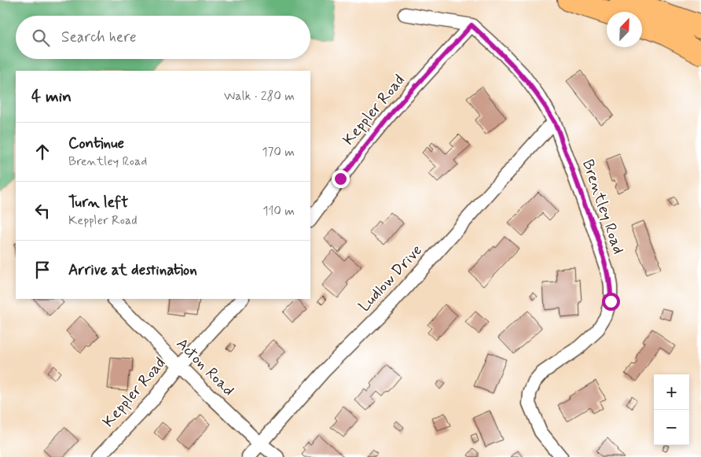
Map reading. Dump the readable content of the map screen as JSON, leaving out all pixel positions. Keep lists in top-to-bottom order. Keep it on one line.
{"streets":{"street":["Keppler Road","Brentley Road","Ludlow Drive","Acton Road"]},"crossings":[["Keppler Road","Brentley Road"],["Keppler Road","Acton Road"],["Brentley Road","Ludlow Drive"],["Ludlow Drive","Acton Road"]],"north":"top right","page":{"search":"Search here","heading":["4 min","Walk · 280 m"],"list":[["Continue","Brentley Road","170 m"],["Turn left","Keppler Road","110 m"],"Arrive at destination"],"map_buttons":["+","−"]}}
